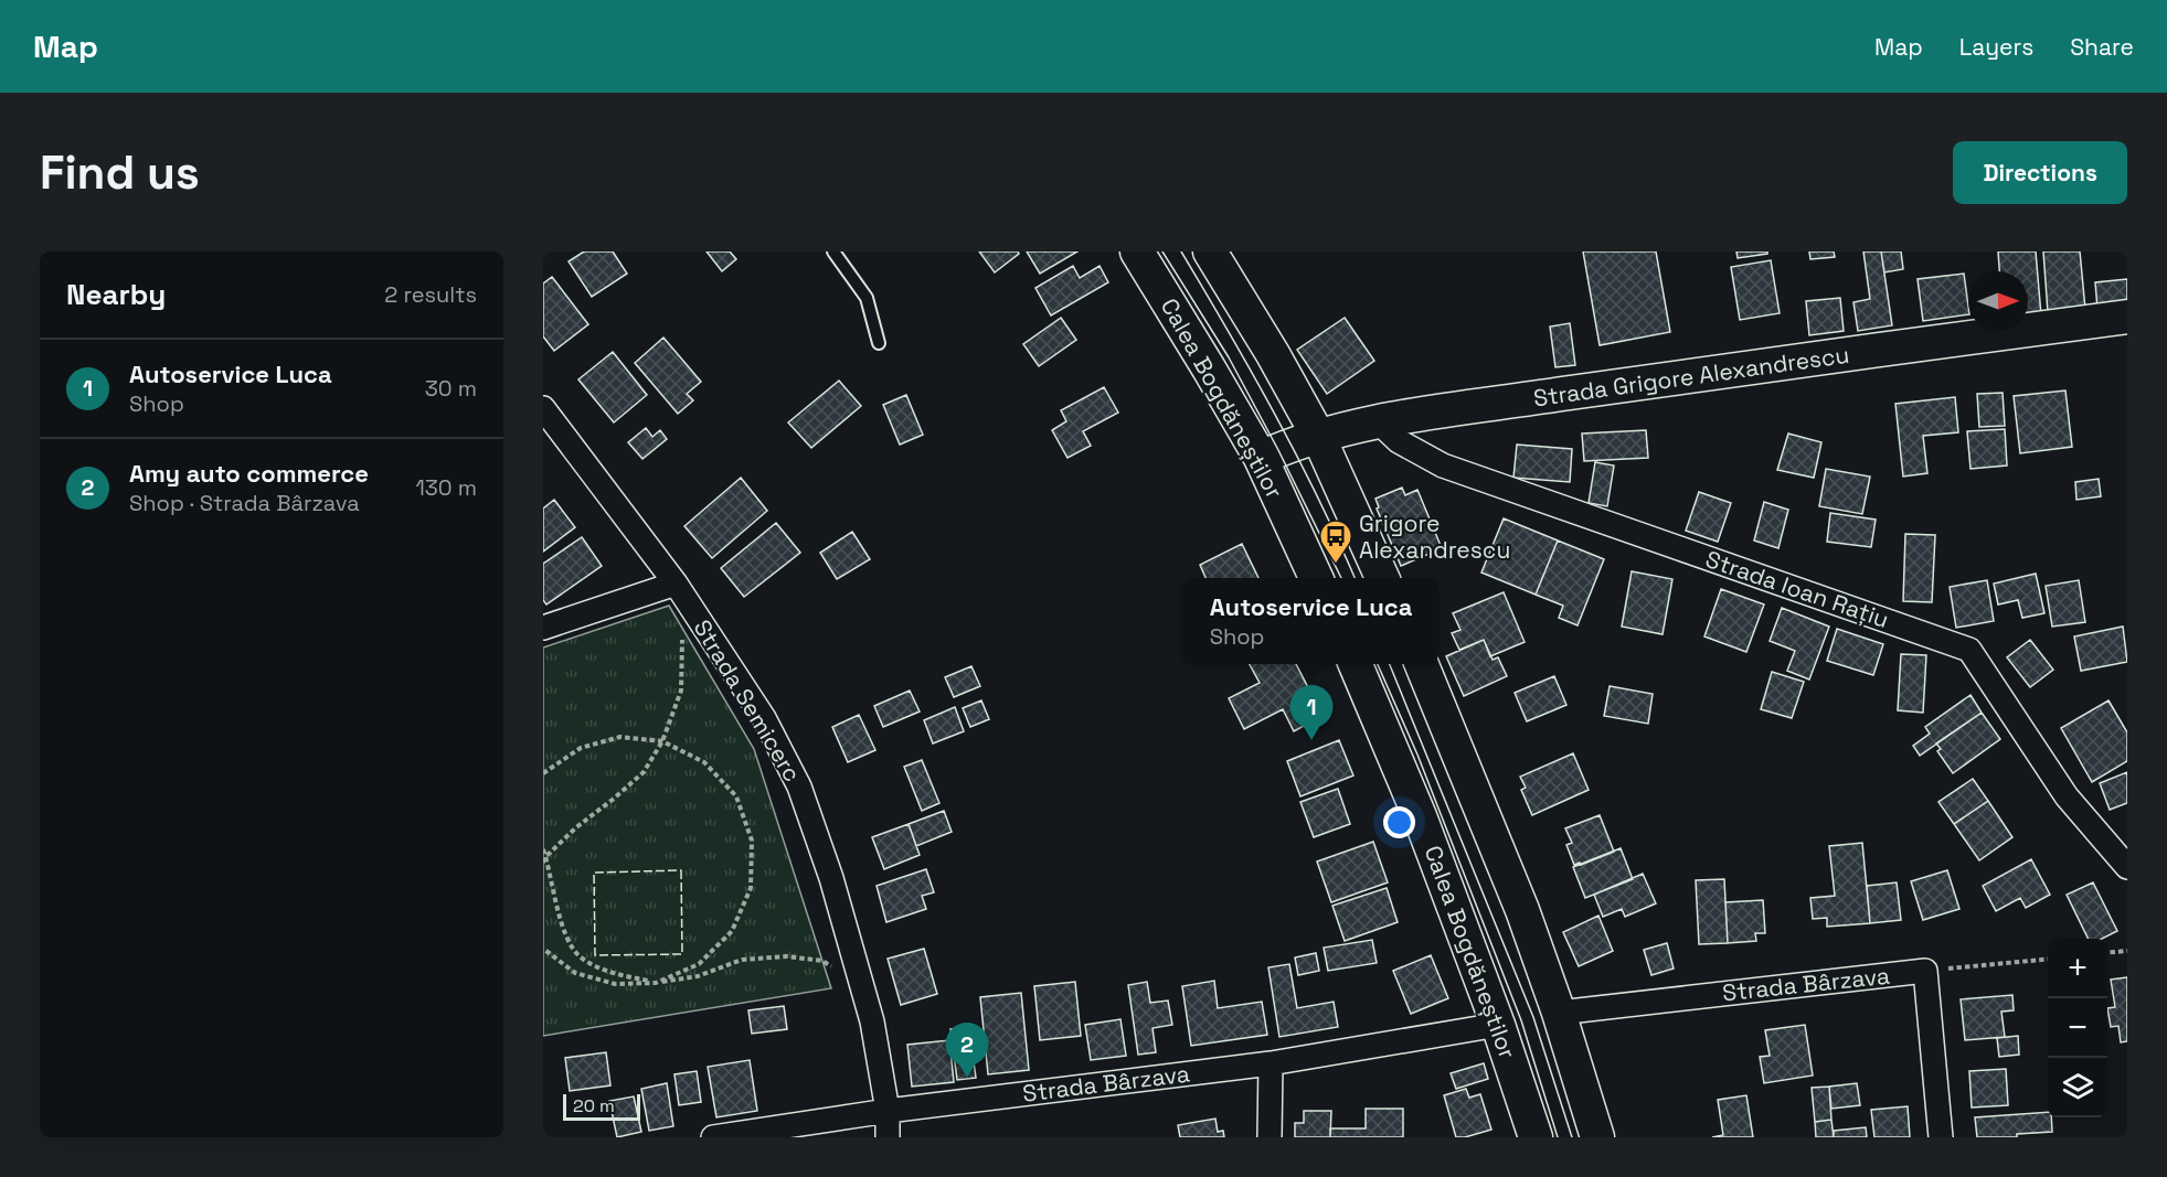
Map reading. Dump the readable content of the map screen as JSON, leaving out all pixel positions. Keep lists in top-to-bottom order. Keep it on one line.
{"streets":{"main road":["Strada Grigore Alexandrescu","Calea Bogdăneștilor"],"street":["Strada Ioan Rațiu","Strada Semicerc","Strada Bârzava"]},"crossings":[["Strada Grigore Alexandrescu","Calea Bogdăneștilor"],["Strada Grigore Alexandrescu","Strada Ioan Rațiu"],["Calea Bogdăneștilor","Strada Bârzava"],["Strada Semicerc","Strada Bârzava"]],"places":{"bus stop":["Grigore Alexandrescu"]},"scale_bar":"20 m","north":"right","page":{"header":"Map","nav":["Map","Layers","Share"],"buttons":"Directions","title":"Find us","heading":["Nearby","2 results"],"list":[{"mark":"1","name":"Autoservice Luca","note":"Shop","value":"30 m"},{"mark":"2","name":"Amy auto commerce","note":"Shop · Strada Bârzava","value":"130 m"}],"popup":["Autoservice Luca","Shop"],"pins":["1","2"],"map_buttons":["+","−"],"scale":"20 m"}}
